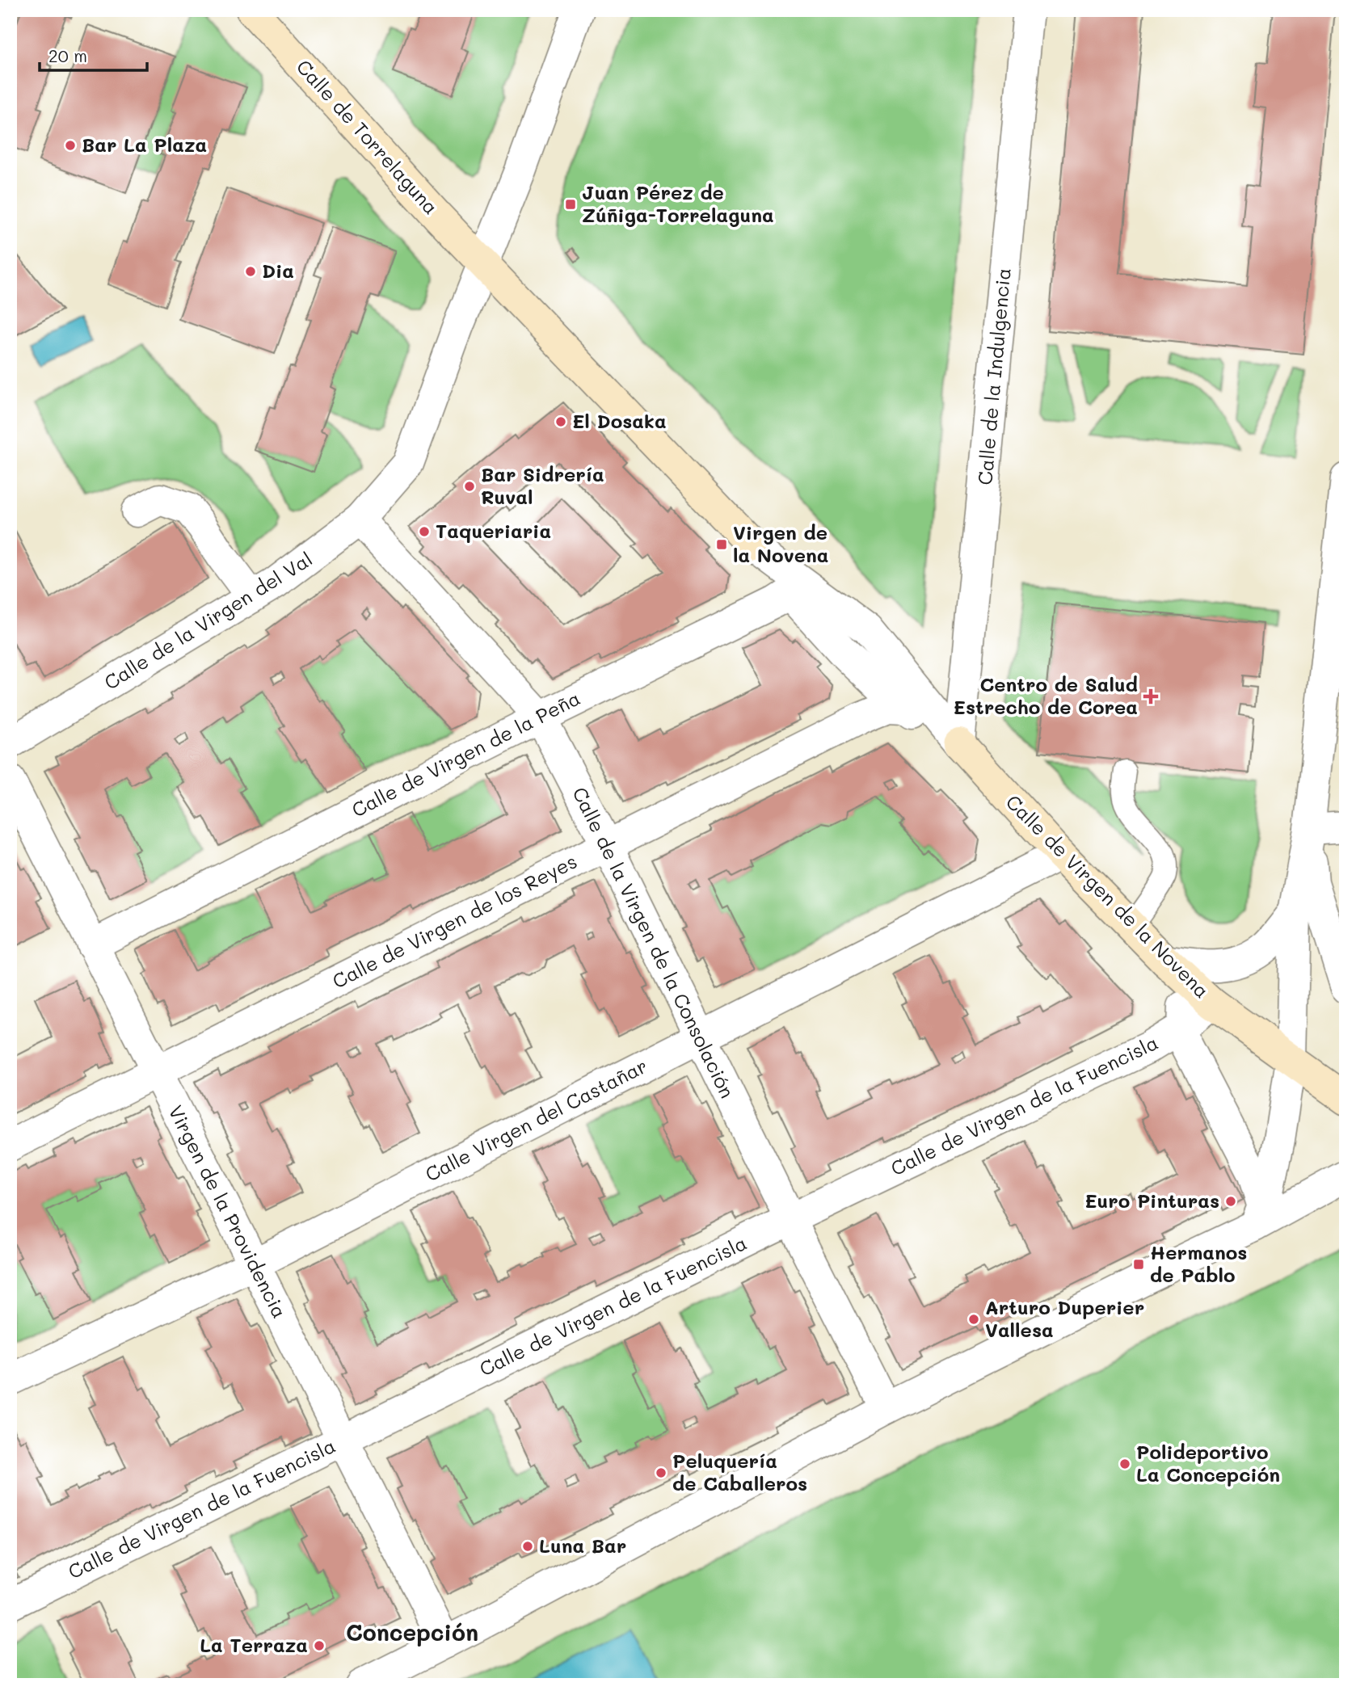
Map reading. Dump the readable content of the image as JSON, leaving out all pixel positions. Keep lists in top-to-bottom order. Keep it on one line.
{"streets":{"street":["Calle de Torrelaguna","Calle de la Indulgencia","Calle de la Virgen del Val","Calle de Virgen de la Peña","Calle de Virgen de la Novena","Calle de Virgen de los Reyes","Calle de la Virgen de la Consolación","Calle de Virgen de la Fuencisla","Calle Virgen del Castañar","Virgen de la Providencia"]},"crossings":[["Calle de Torrelaguna","Calle de la Virgen del Val"],["Calle de Torrelaguna","Calle de Virgen de la Novena"],["Calle de la Indulgencia","Calle de Virgen de la Novena"],["Calle de la Virgen del Val","Calle de Virgen de la Novena"],["Calle de la Virgen del Val","Calle de la Virgen de la Consolación"],["Calle de Virgen de la Peña","Calle de Virgen de la Novena"],["Calle de Virgen de la Peña","Calle de la Virgen de la Consolación"],["Calle de Virgen de la Peña","Virgen de la Providencia"],["Calle de Virgen de la Novena","Calle de Virgen de los Reyes"],["Calle de Virgen de la Novena","Calle de Virgen de la Fuencisla"],["Calle de Virgen de la Novena","Calle Virgen del Castañar"],["Calle de Virgen de los Reyes","Calle de la Virgen de la Consolación"],["Calle de Virgen de los Reyes","Virgen de la Providencia"],["Calle de la Virgen de la Consolación","Calle de Virgen de la Fuencisla"],["Calle de la Virgen de la Consolación","Calle Virgen del Castañar"],["Calle de Virgen de la Fuencisla","Virgen de la Providencia"],["Calle Virgen del Castañar","Virgen de la Providencia"]],"districts":["Concepción"],"places":{"other":["Bar La Plaza","Dia","El Dosaka","Bar Sidrería Ruval","Taqueriaria","Euro Pinturas","Arturo Duperier Vallesa","Polideportivo La Concepción","Peluquería de Caballeros","Luna Bar","La Terraza"],"transit":["Juan Pérez de Zúñiga-Torrelaguna","Virgen de la Novena","Hermanos de Pablo"],"health":["Centro de Salud Estrecho de Corea"]},"scale_bar":"20 m"}
